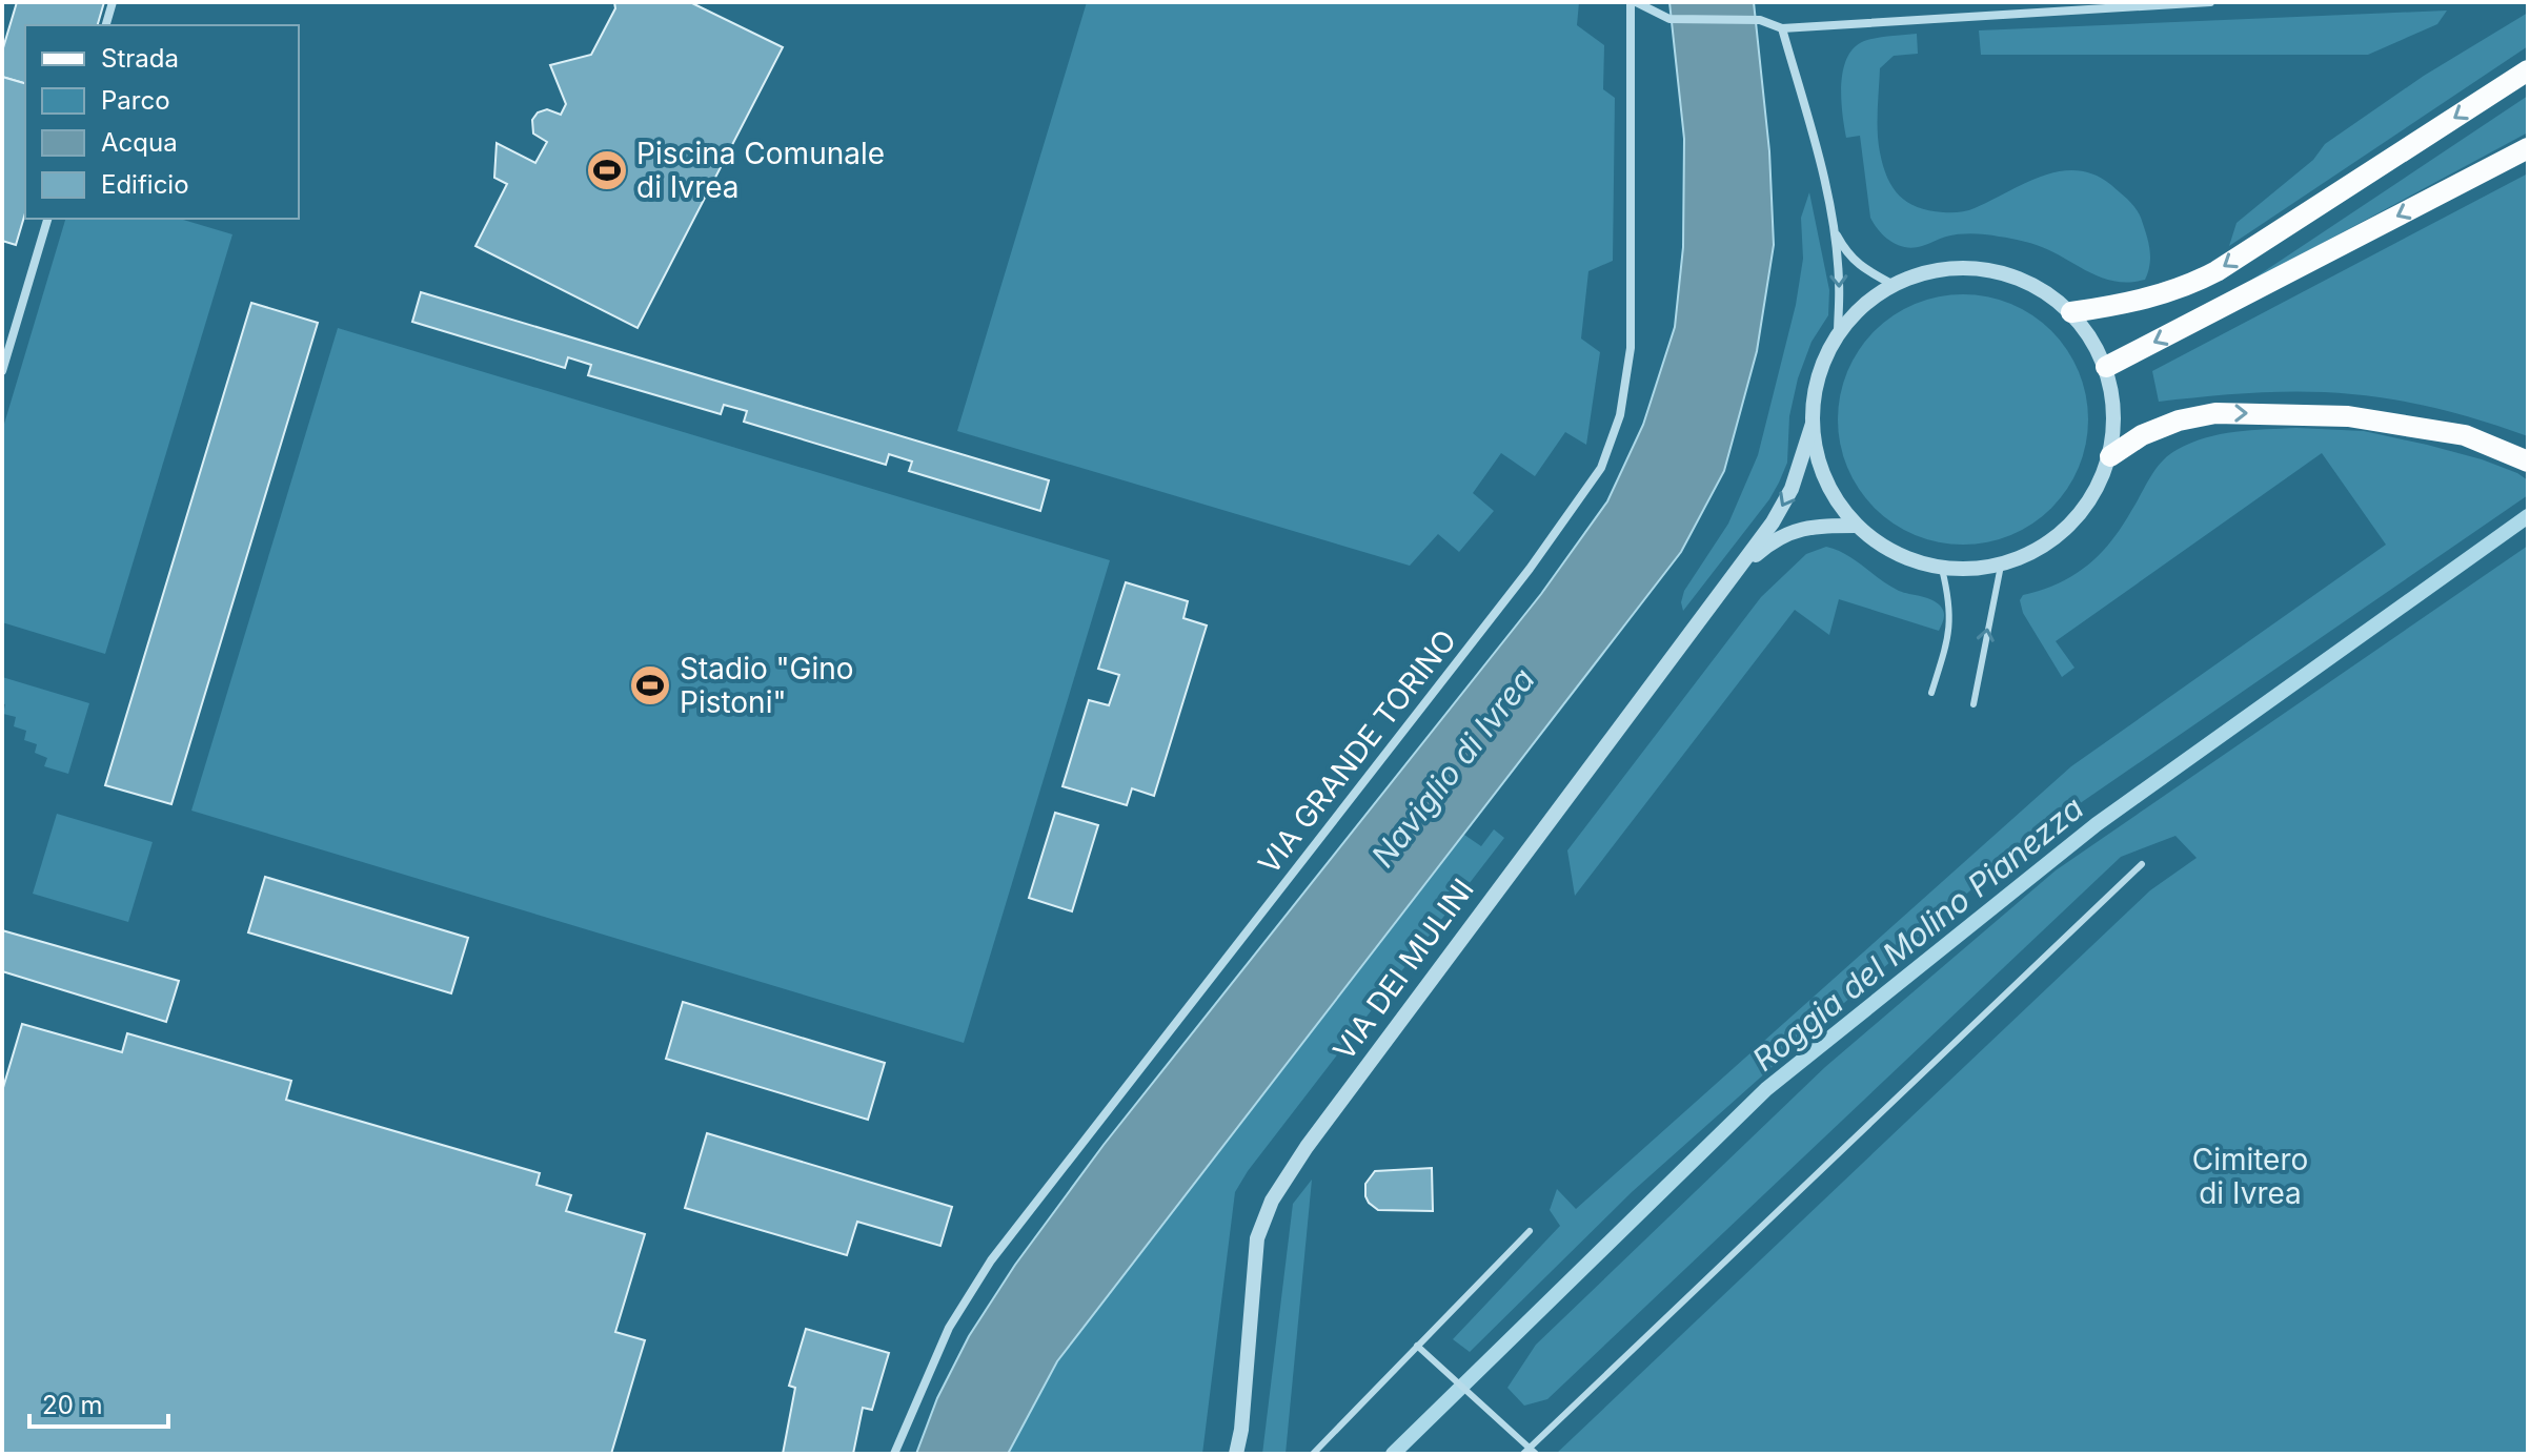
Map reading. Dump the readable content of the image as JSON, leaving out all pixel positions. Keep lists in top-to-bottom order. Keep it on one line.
{"streets":{"street":["VIA GRANDE TORINO","VIA DEI MULINI"]},"water":["Naviglio di Ivrea","Roggia del Molino Pianezza"],"parks":["Cimitero di Ivrea"],"places":{"sports":["Piscina Comunale di Ivrea","Stadio \"Gino Pistoni\""]},"legend":["Strada","Parco","Acqua","Edificio"],"scale_bar":"20 m"}
